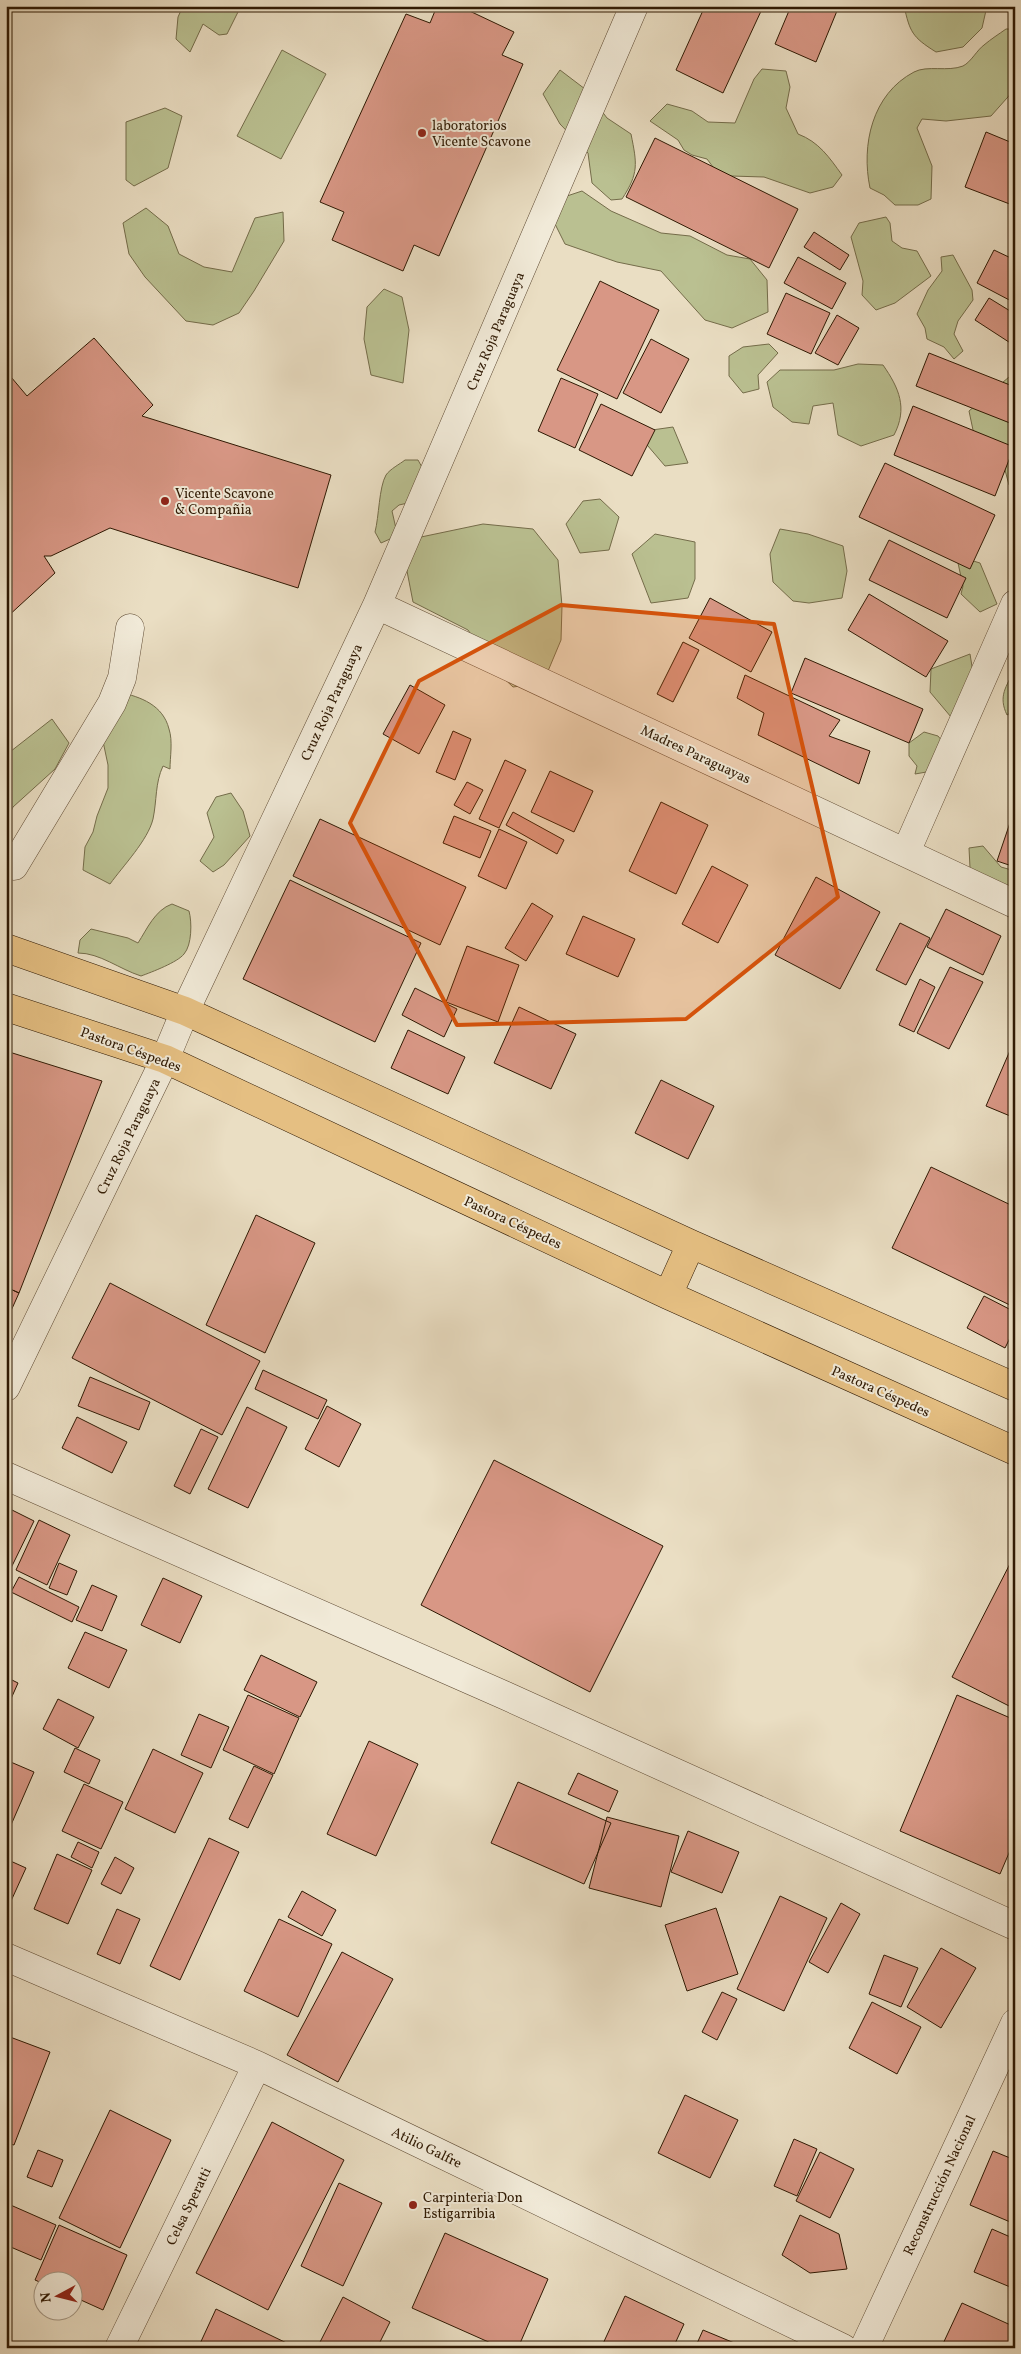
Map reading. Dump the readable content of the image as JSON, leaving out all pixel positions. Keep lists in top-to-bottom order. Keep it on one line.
{"streets":{"main road":["Pastora Céspedes"],"street":["Cruz Roja Paraguaya","Madres Paraguayas","Atilio Galfre","Reconstrucción Nacional","Celsa Speratti"]},"crossings":[["Cruz Roja Paraguaya","Madres Paraguayas"],["Cruz Roja Paraguaya","Pastora Céspedes"],["Atilio Galfre","Celsa Speratti"]],"places":["laboratorios Vicente Scavone","Vicente Scavone & Compañia","Carpinteria Don Estigarribia"],"north":"left"}
